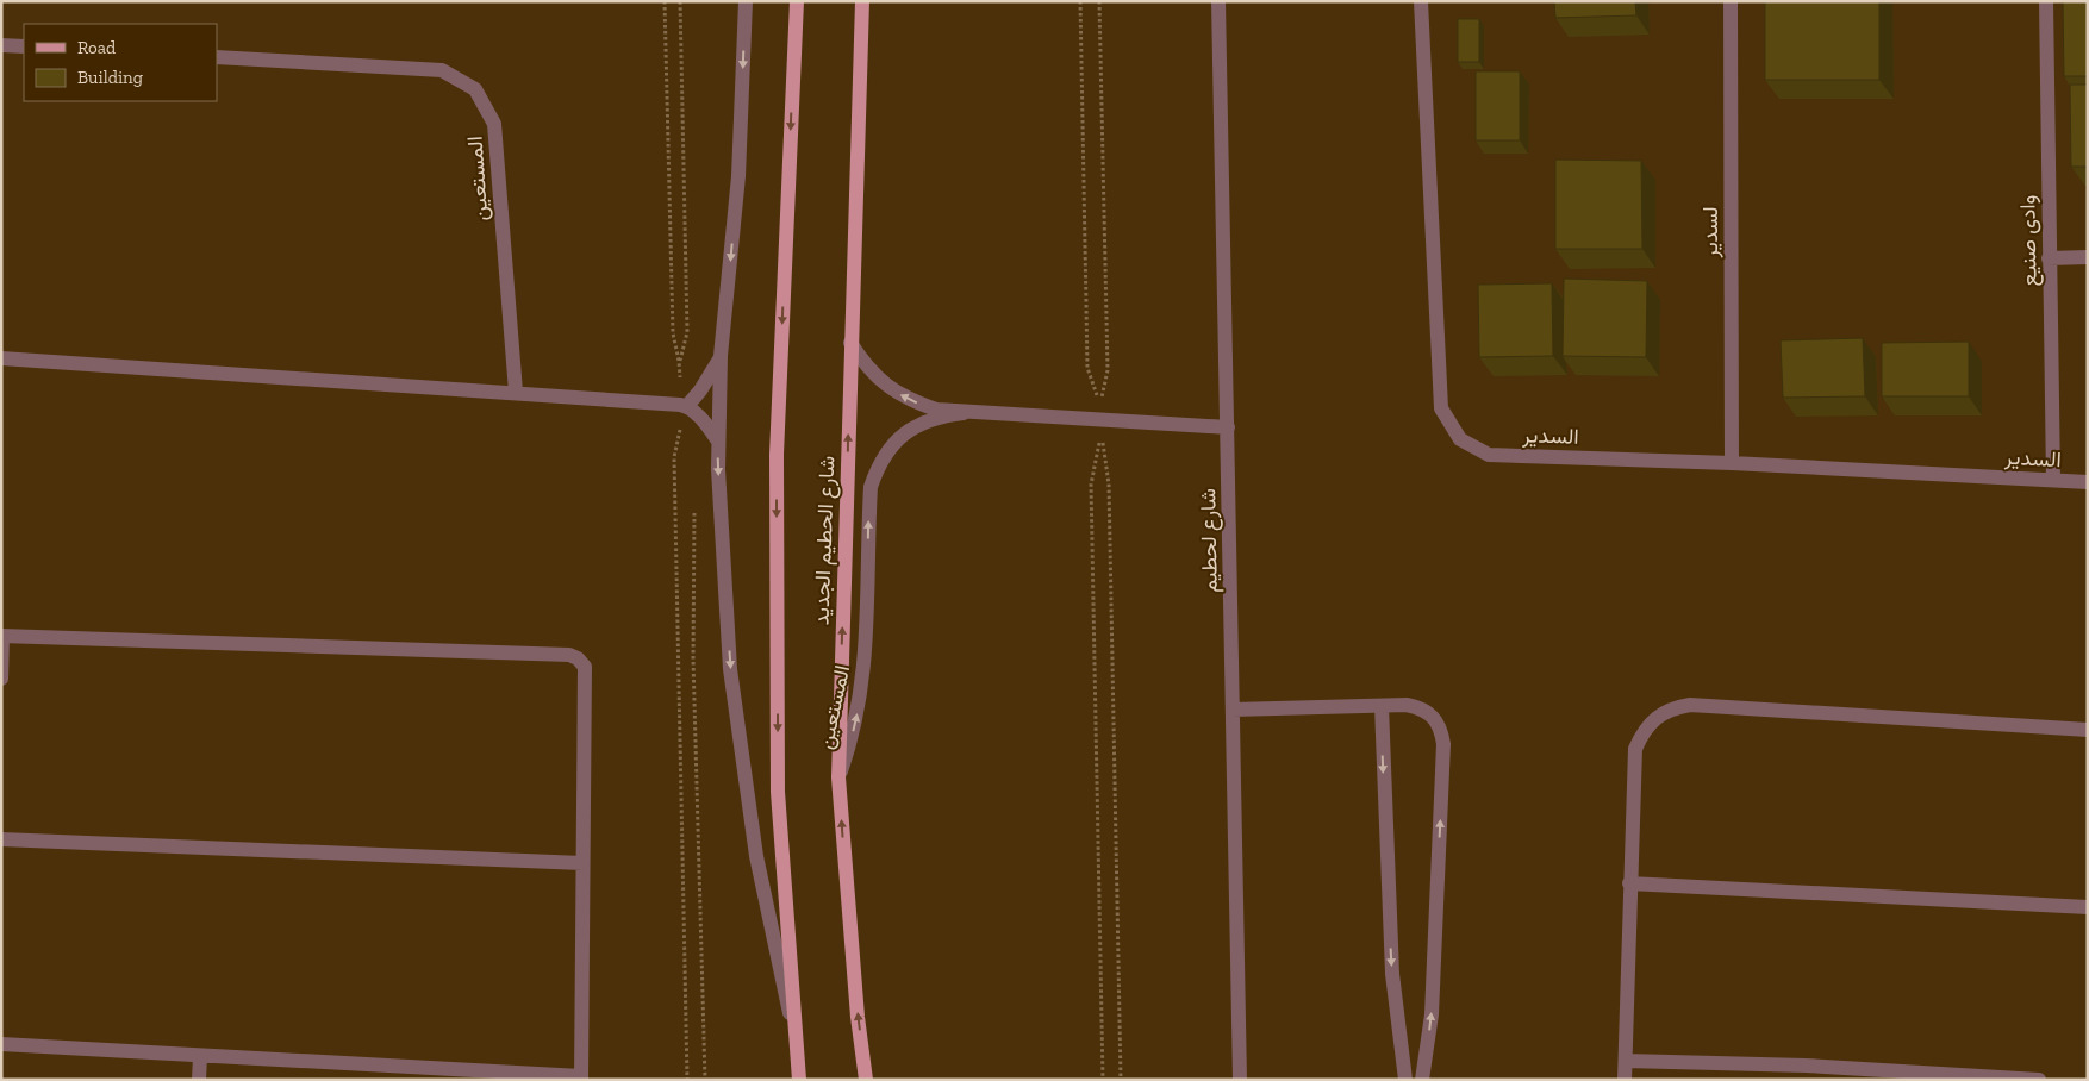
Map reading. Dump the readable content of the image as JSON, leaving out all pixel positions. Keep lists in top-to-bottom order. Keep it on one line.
{"streets":{"main road":["شارع الحطيم الجديد"],"street":["المستعين","لسدير","وادى صنيع","السدير","شارع لحطيم"]},"crossings":[["المستعين","شارع الحطيم الجديد"],["المستعين","شارع لحطيم"],["لسدير","السدير"],["وادى صنيع","السدير"]],"legend":["Road","Building"]}
